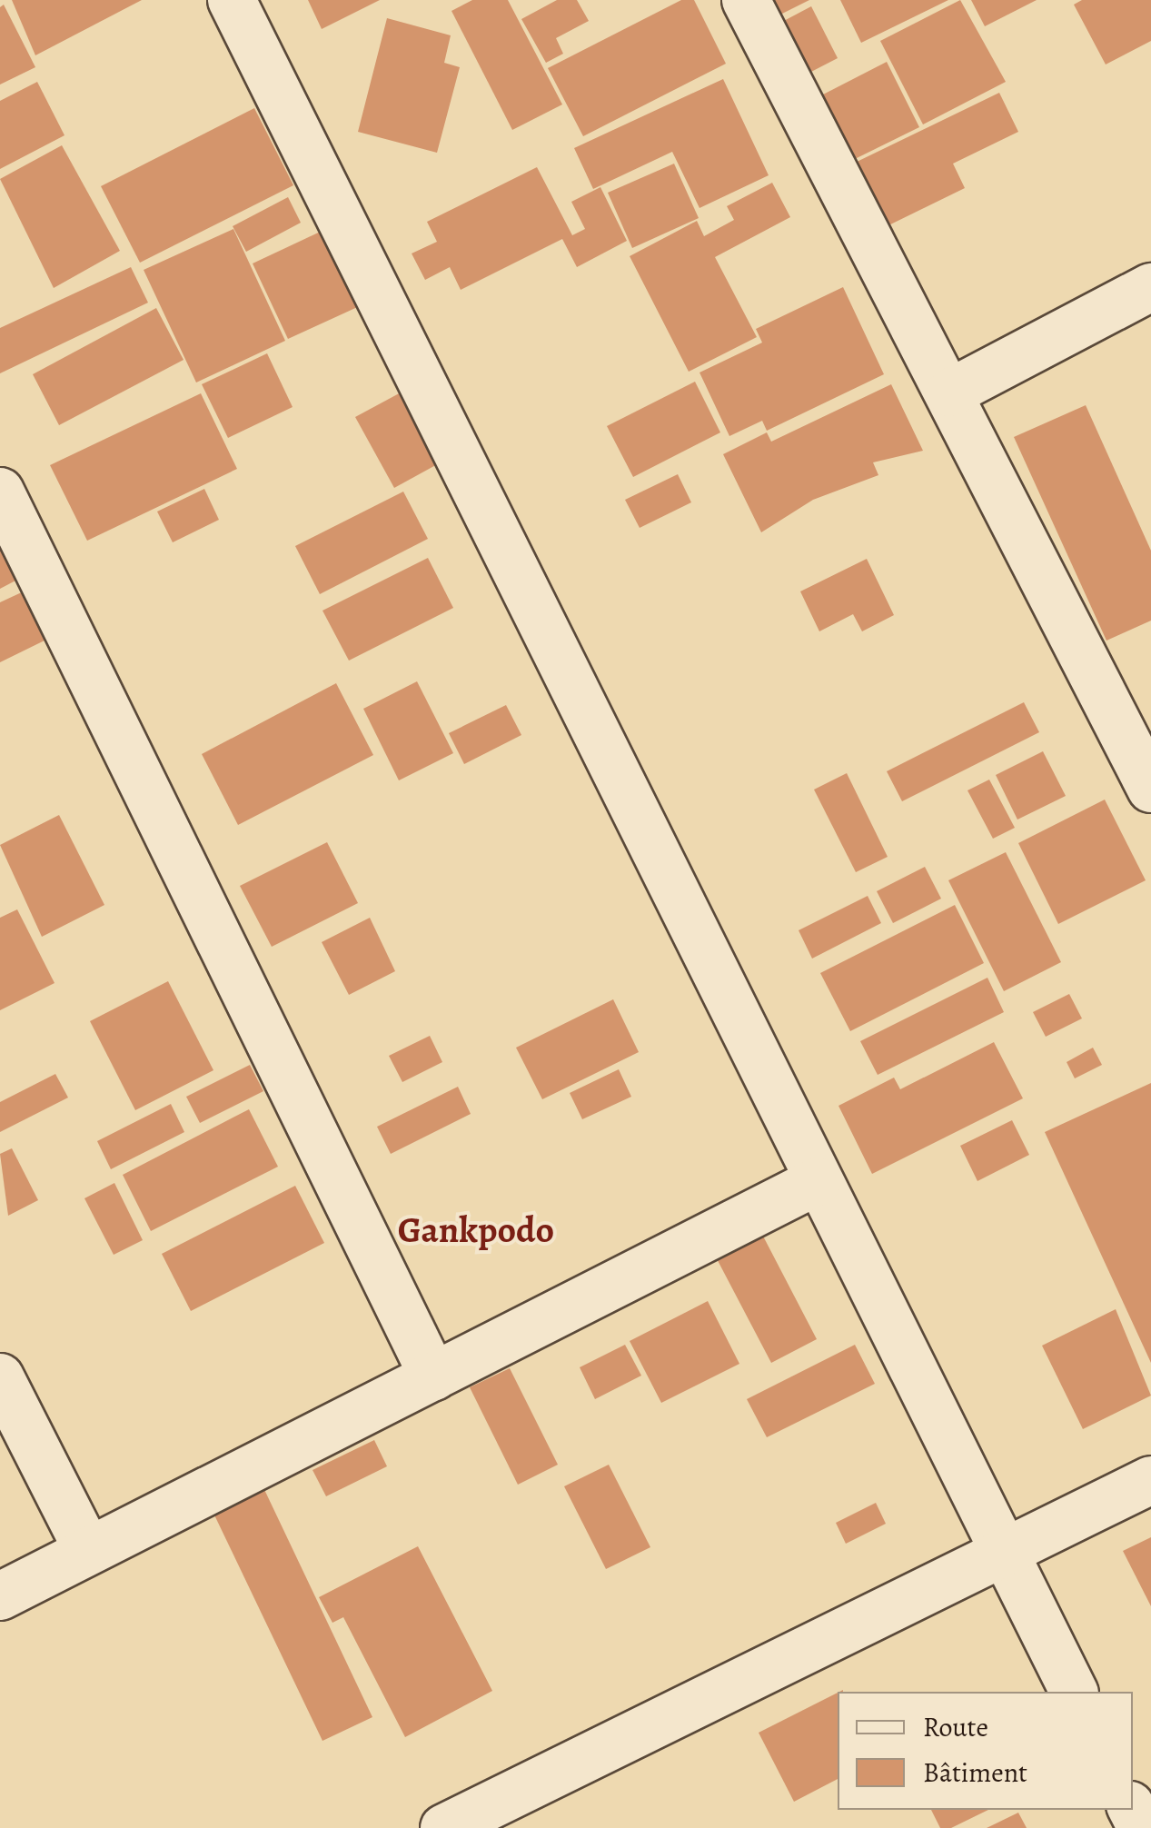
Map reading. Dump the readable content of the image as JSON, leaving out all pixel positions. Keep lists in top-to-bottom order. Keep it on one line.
{"districts":["Gankpodo"],"legend":["Route","Bâtiment"]}
